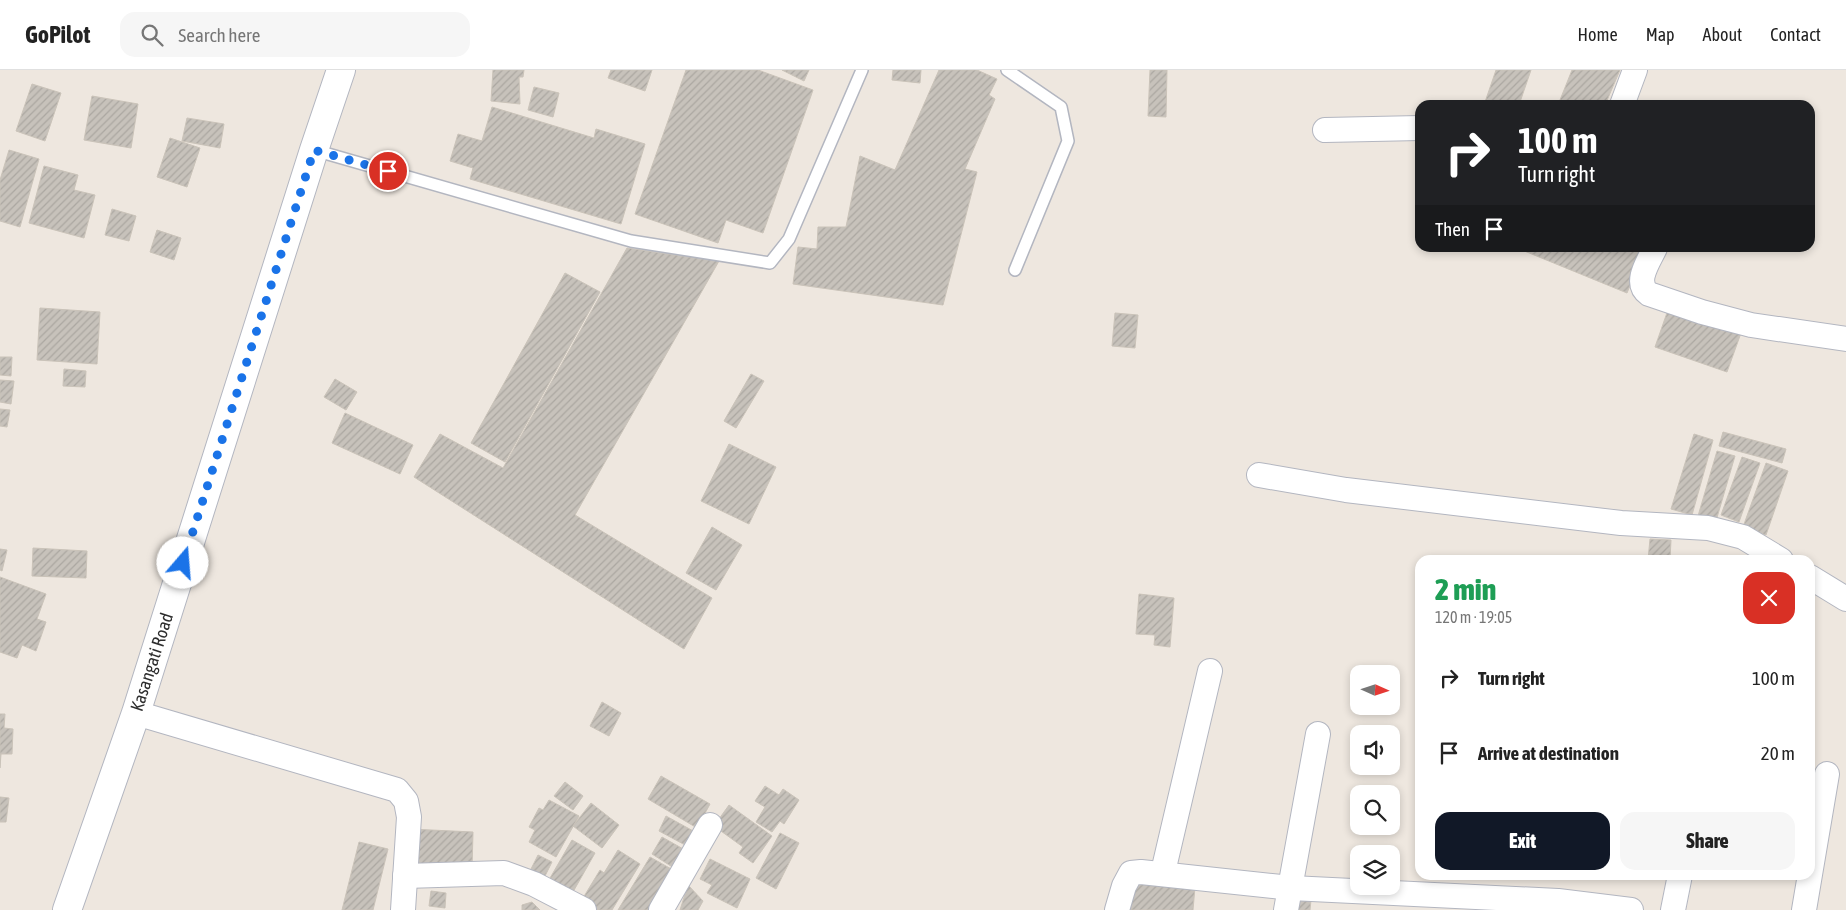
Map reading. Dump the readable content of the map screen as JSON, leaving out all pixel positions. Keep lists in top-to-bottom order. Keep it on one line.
{"streets":{"street":["Kasangati Road"]},"north":"right","page":{"header":"GoPilot","search":"Search here","nav":["Home","Map","About","Contact"],"turn":["100 m","Turn right"],"then":"Then","heading":["2 min","120 m · 19:05"],"list":[{"name":"Turn right","value":"100 m"},{"name":"Arrive at destination","value":"20 m"}],"buttons":["Exit","Share"]}}
